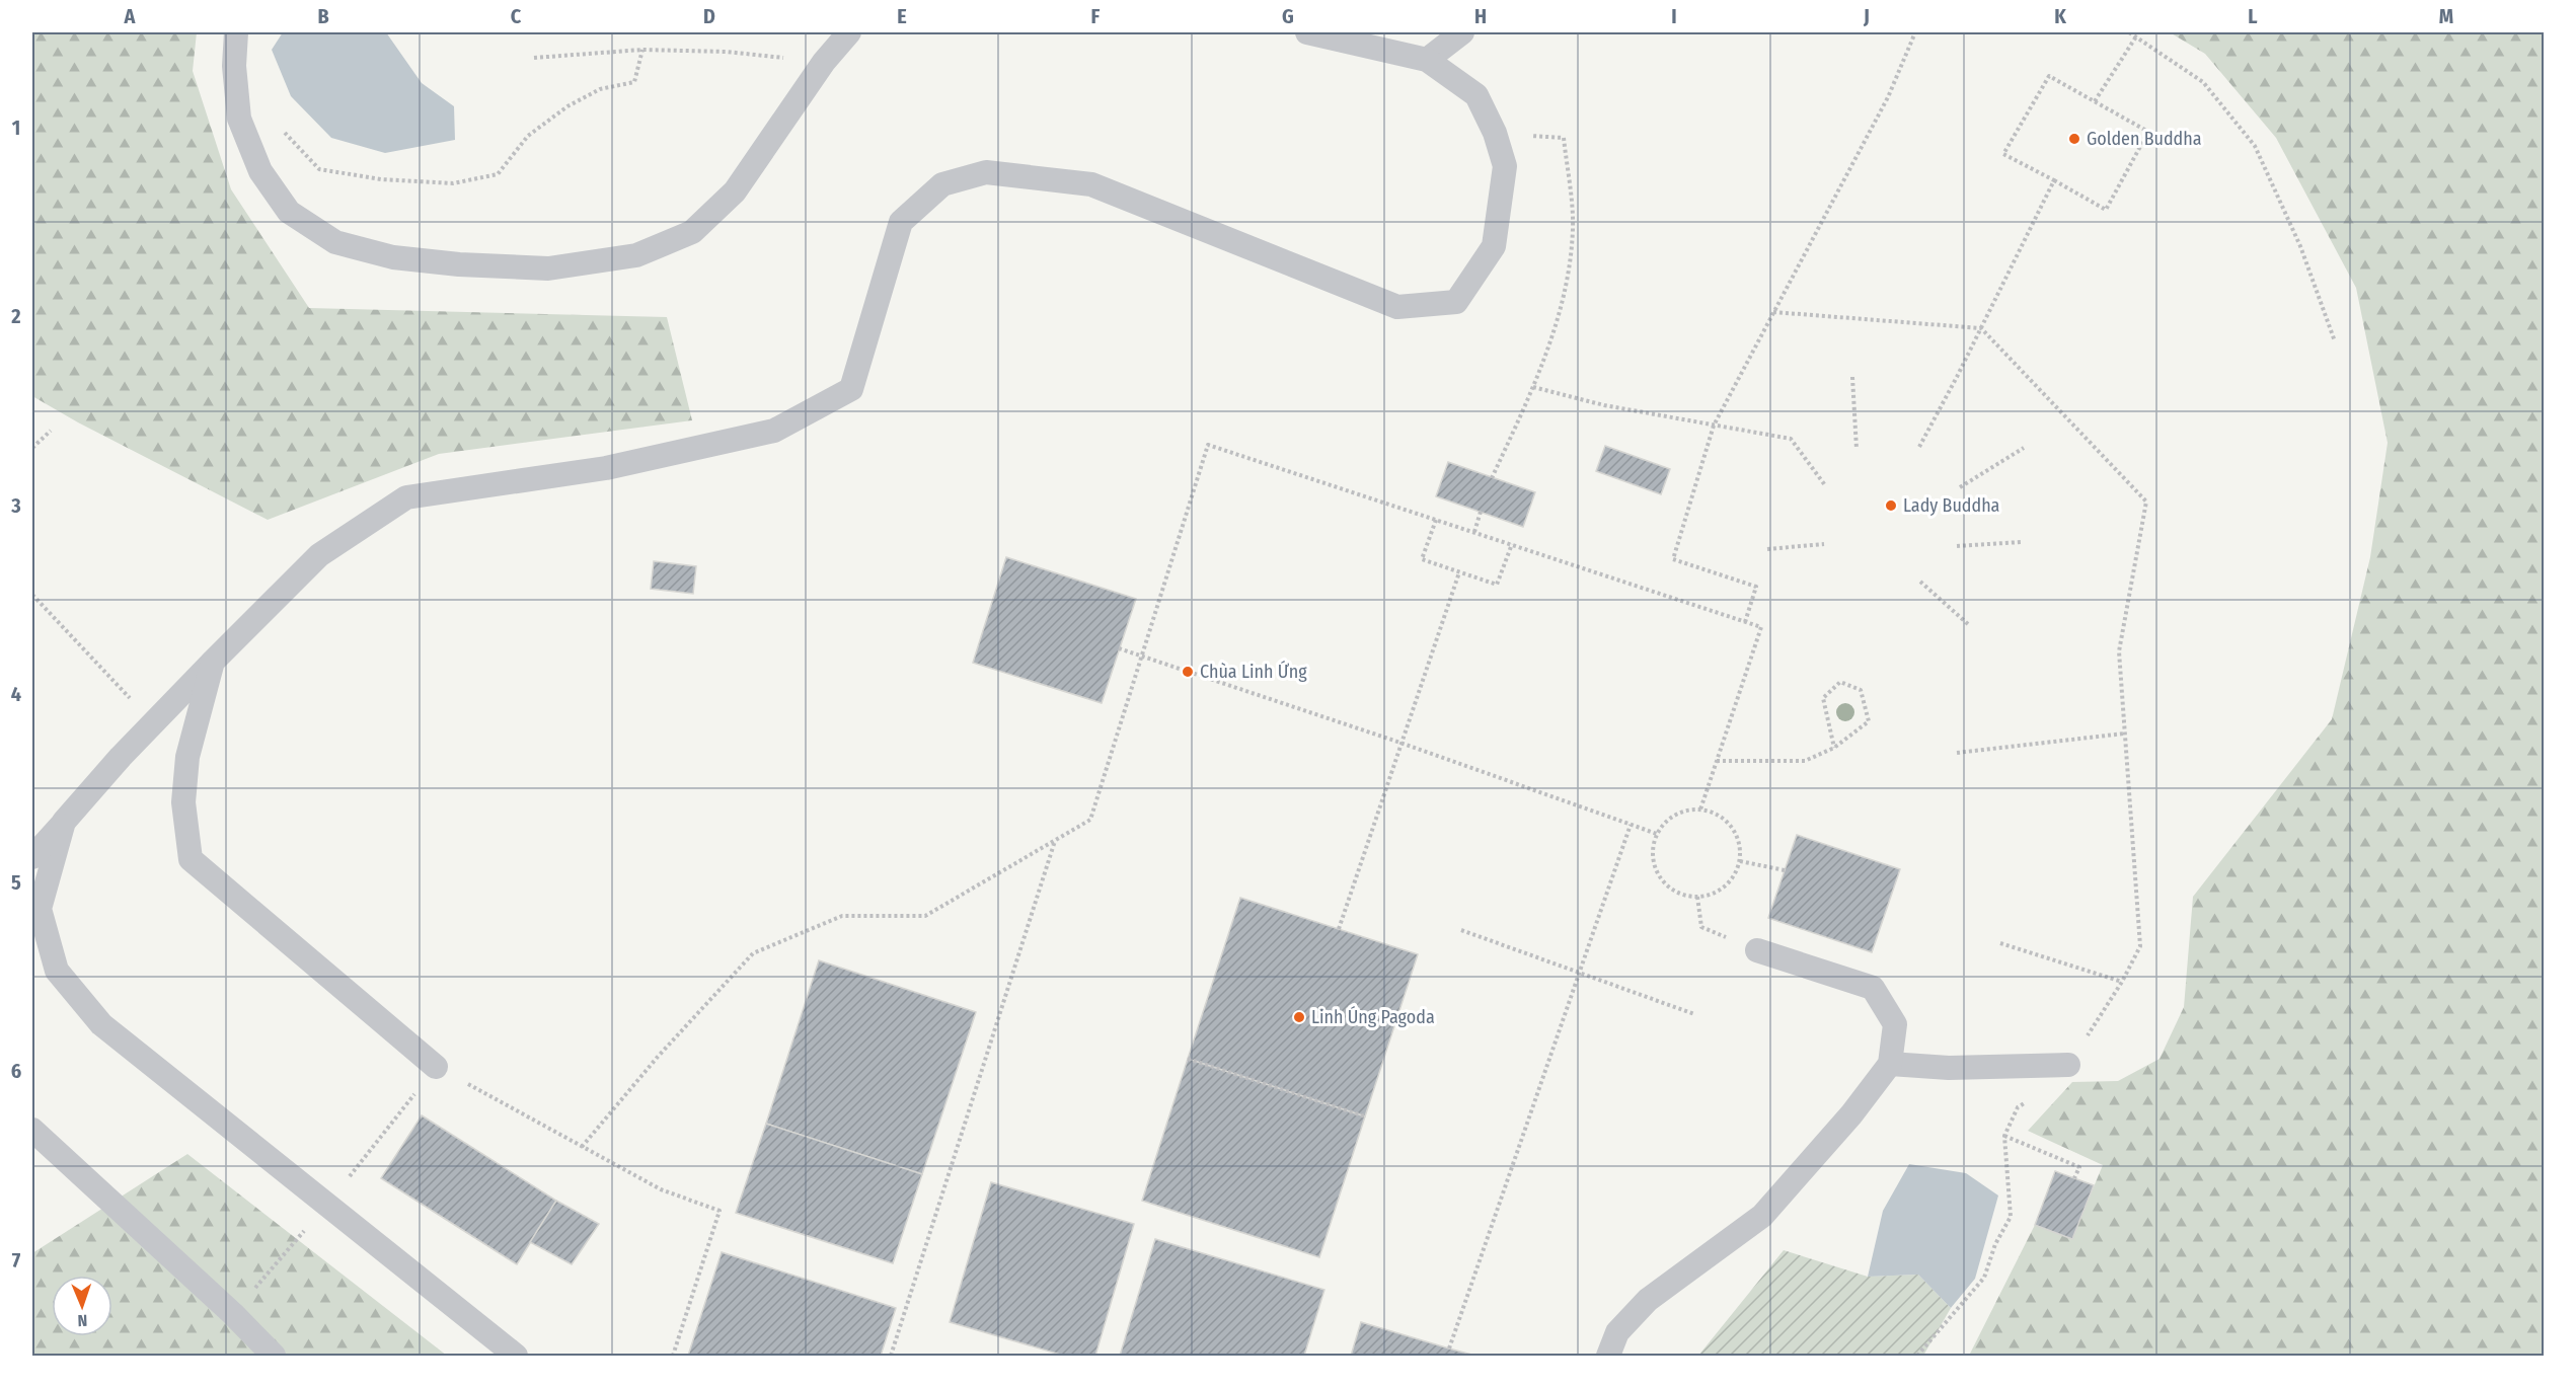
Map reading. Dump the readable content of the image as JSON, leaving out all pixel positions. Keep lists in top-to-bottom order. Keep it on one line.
{"places":["Golden Buddha","Lady Buddha","Chùa Linh Ứng","Linh Úng Pagoda"],"north":"bottom","grid":{"columns":["A","B","C","D","E","F","G","H","I","J","K","L","M"],"rows":["1","2","3","4","5","6","7"]}}
